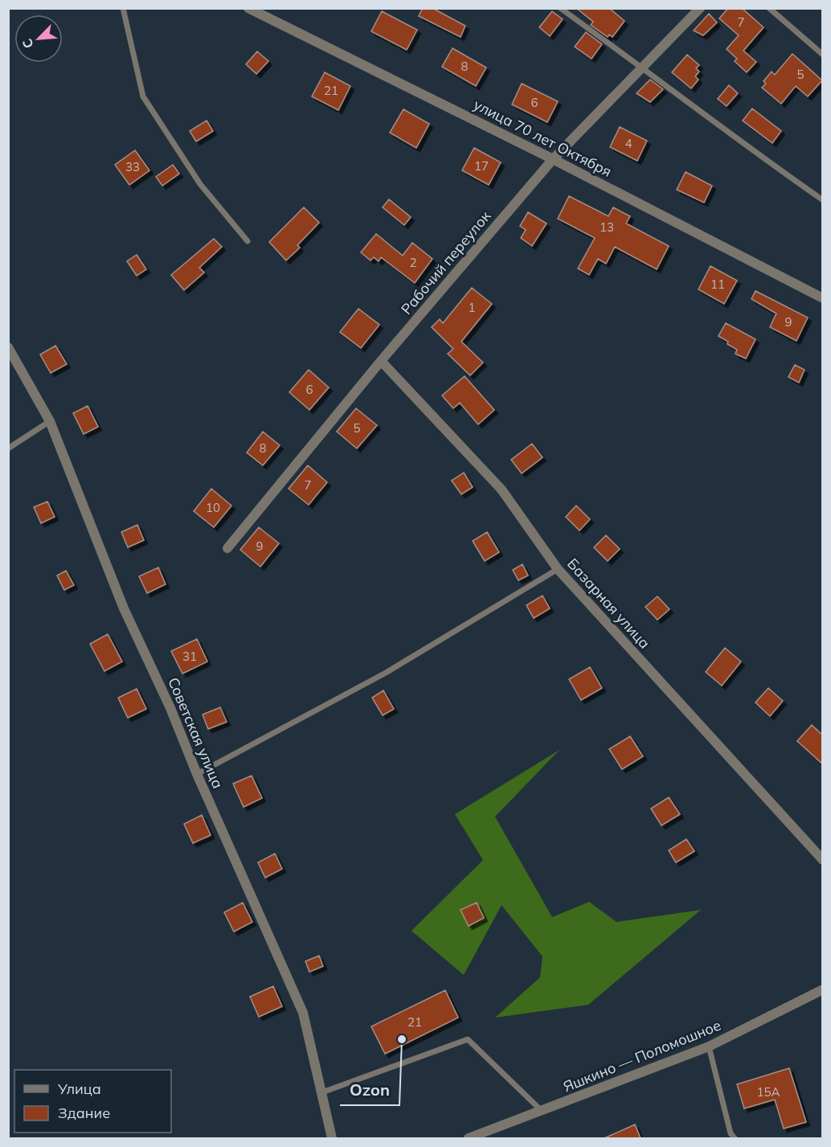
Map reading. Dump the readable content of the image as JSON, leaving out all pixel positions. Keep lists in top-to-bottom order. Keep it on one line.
{"streets":{"street":["улица 70 лет Октября","Рабочий переулок","Базарная улица","Советская улица","Яшкино — Поломошное"]},"crossings":[["улица 70 лет Октября","Рабочий переулок"],["Рабочий переулок","Базарная улица"]],"places":["Ozon"],"house_numbers":["7","8","5","21","6","4","17","33","13","2","11","1","9","6","5","8","7","10","9","31","21","15А"],"legend":["Улица","Здание"],"north":"bottom left"}
